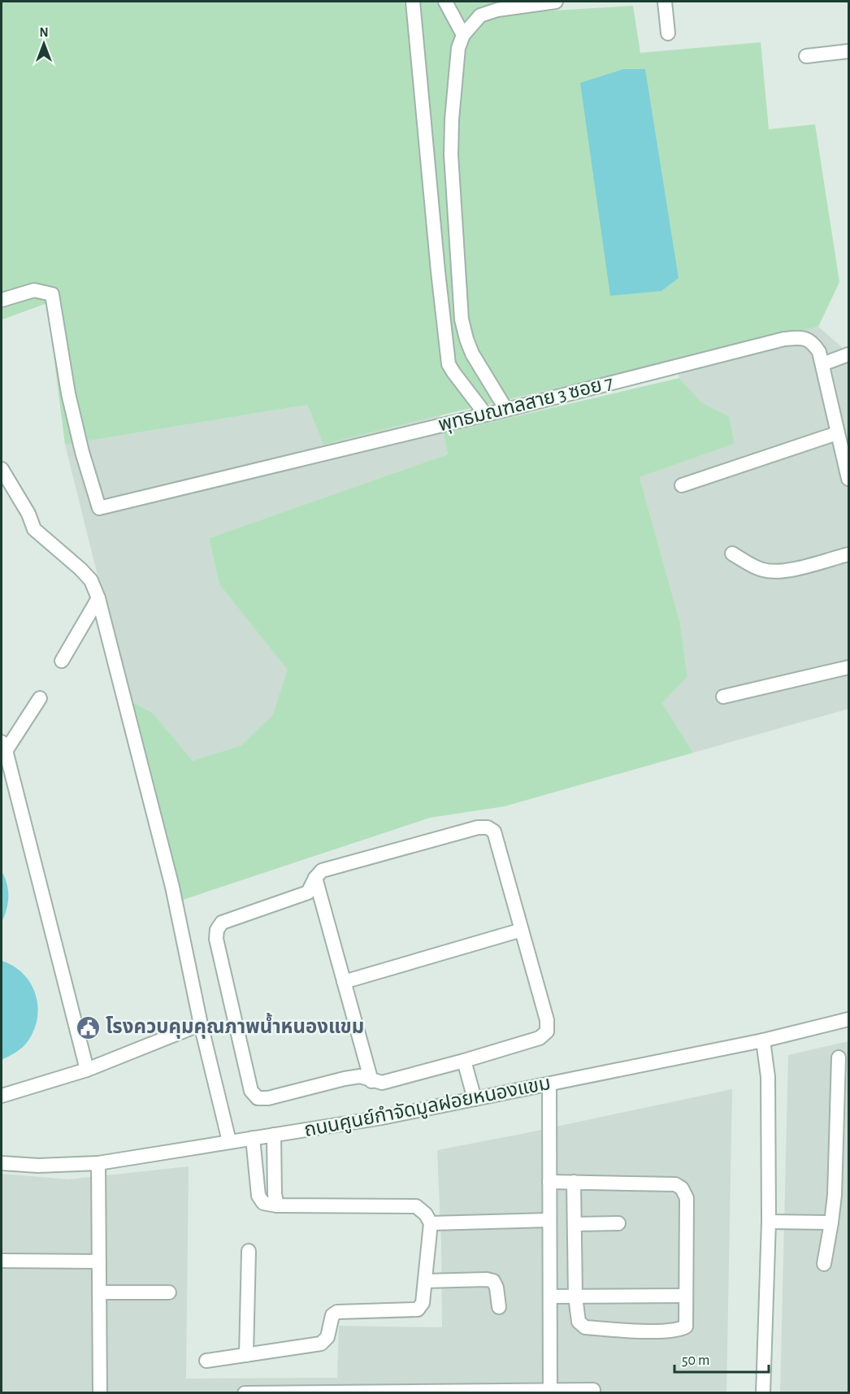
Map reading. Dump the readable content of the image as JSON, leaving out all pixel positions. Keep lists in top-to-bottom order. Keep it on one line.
{"streets":{"street":["พุทธมณฑลสาย 3 ซอย 7","ถนนศูนย์กำจัดมูลฝอยหนองแขม"]},"places":{"public building":["โรงควบคุมคุณภาพน้ำหนองแขม"]},"scale_bar":"50 m","north":"top"}
